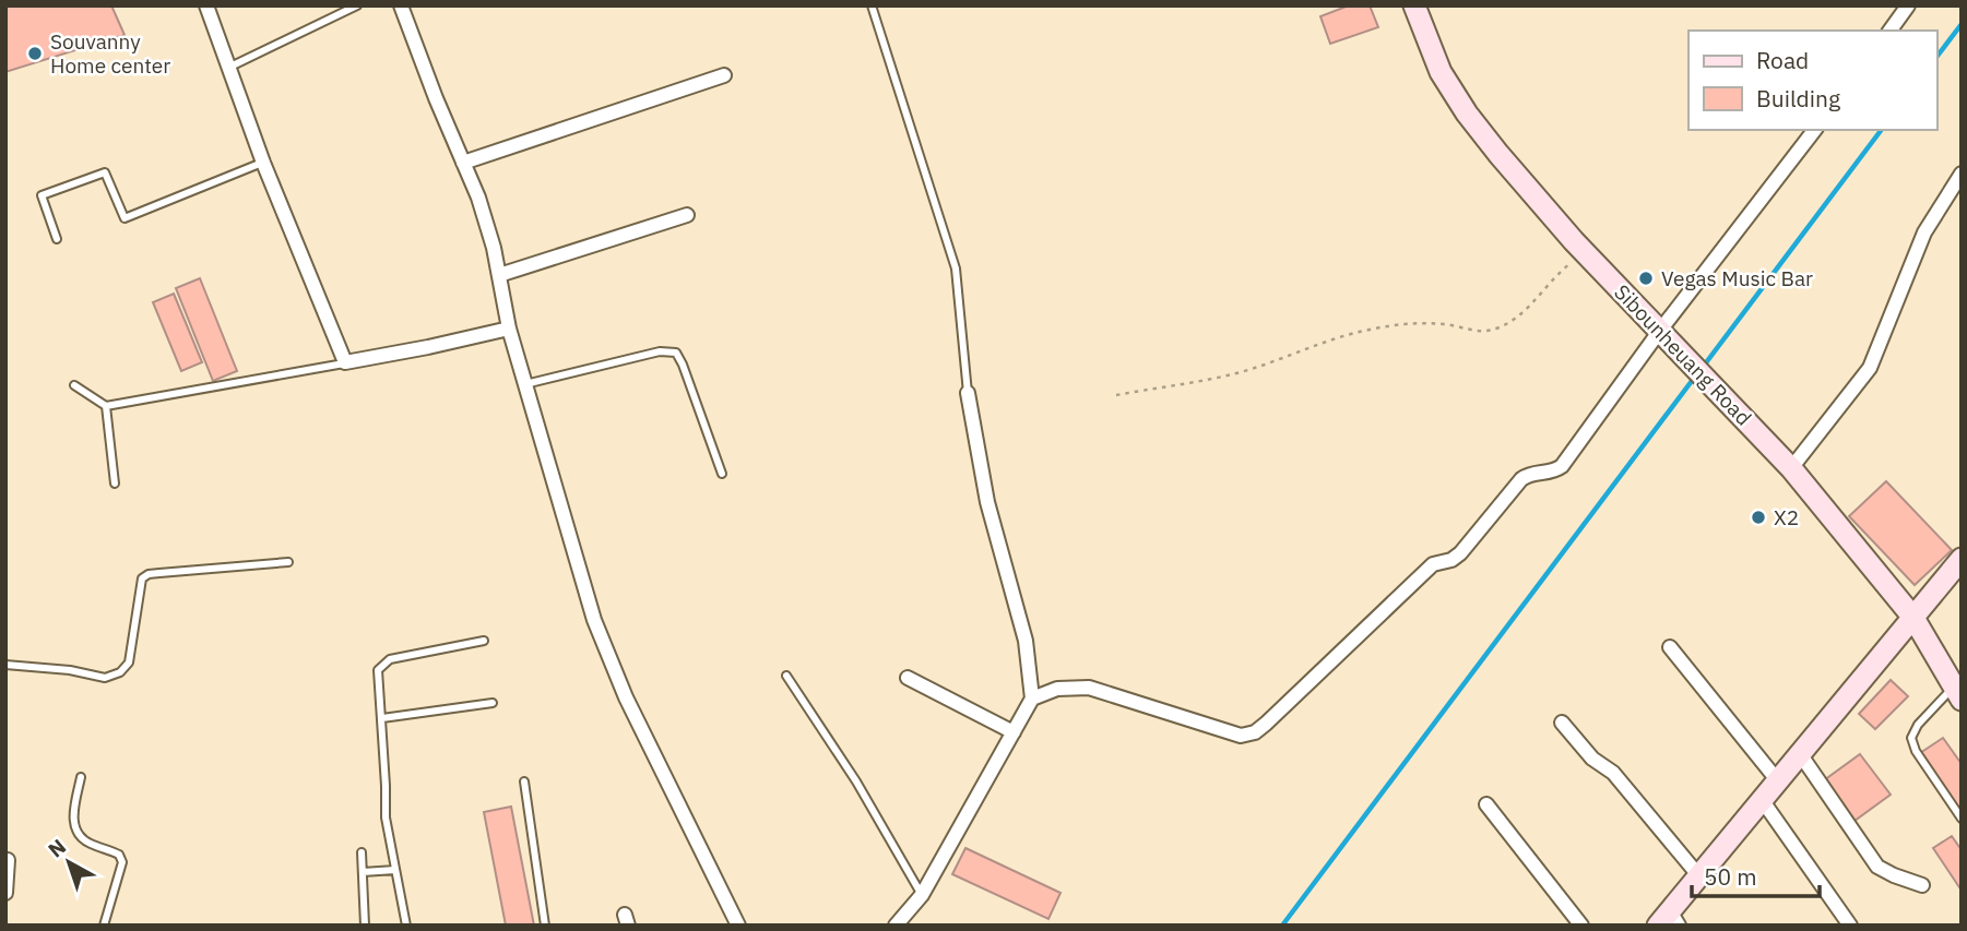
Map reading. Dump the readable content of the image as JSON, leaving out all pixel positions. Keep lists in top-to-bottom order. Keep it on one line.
{"streets":{"street":["Sibounheuang Road"]},"places":["Souvanny Home center","Vegas Music Bar","X2"],"legend":["Road","Building"],"scale_bar":"50 m","north":"top left"}
